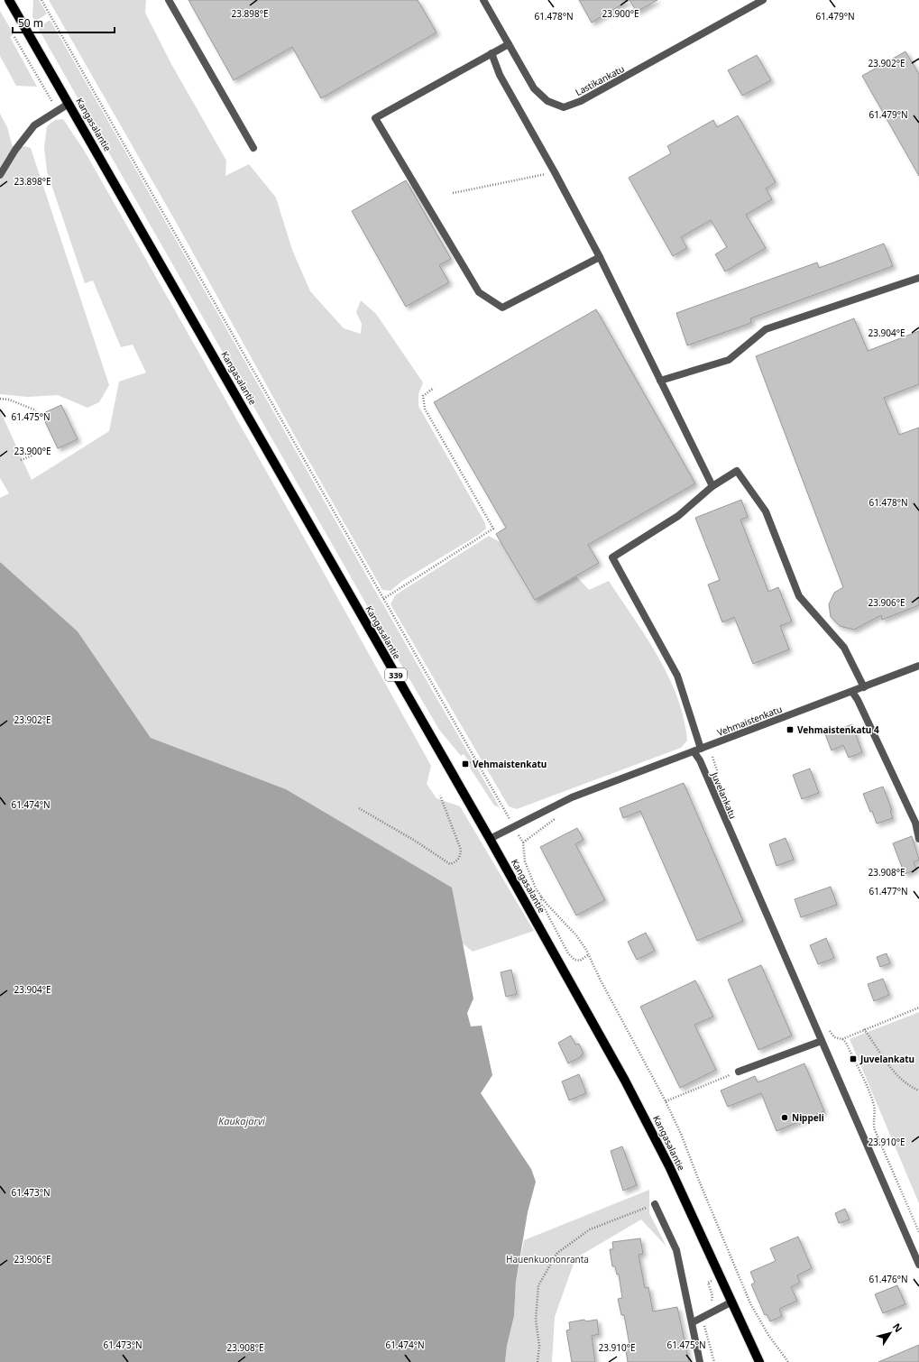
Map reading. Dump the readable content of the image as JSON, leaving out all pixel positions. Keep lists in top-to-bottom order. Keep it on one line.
{"streets":{"main road":["Kangasalantie","339"],"street":["Lastikankatu","Vehmaistenkatu","Juvelankatu"]},"crossings":[["Kangasalantie","Vehmaistenkatu"],["Vehmaistenkatu","Juvelankatu"]],"water":["Kaukajärvi"],"parks":["Hauenkuononranta"],"places":{"transit":["Vehmaistenkatu 4","Vehmaistenkatu","Juvelankatu"],"other":["Nippeli"]},"scale_bar":"50 m","north":"top right","coordinates":["23.898°E","23.900°E","61.478°N","61.479°N","23.902°E","23.904°E","61.475°N","23.906°E","61.474°N","23.908°E","61.477°N","23.910°E","61.473°N","61.476°N"]}
